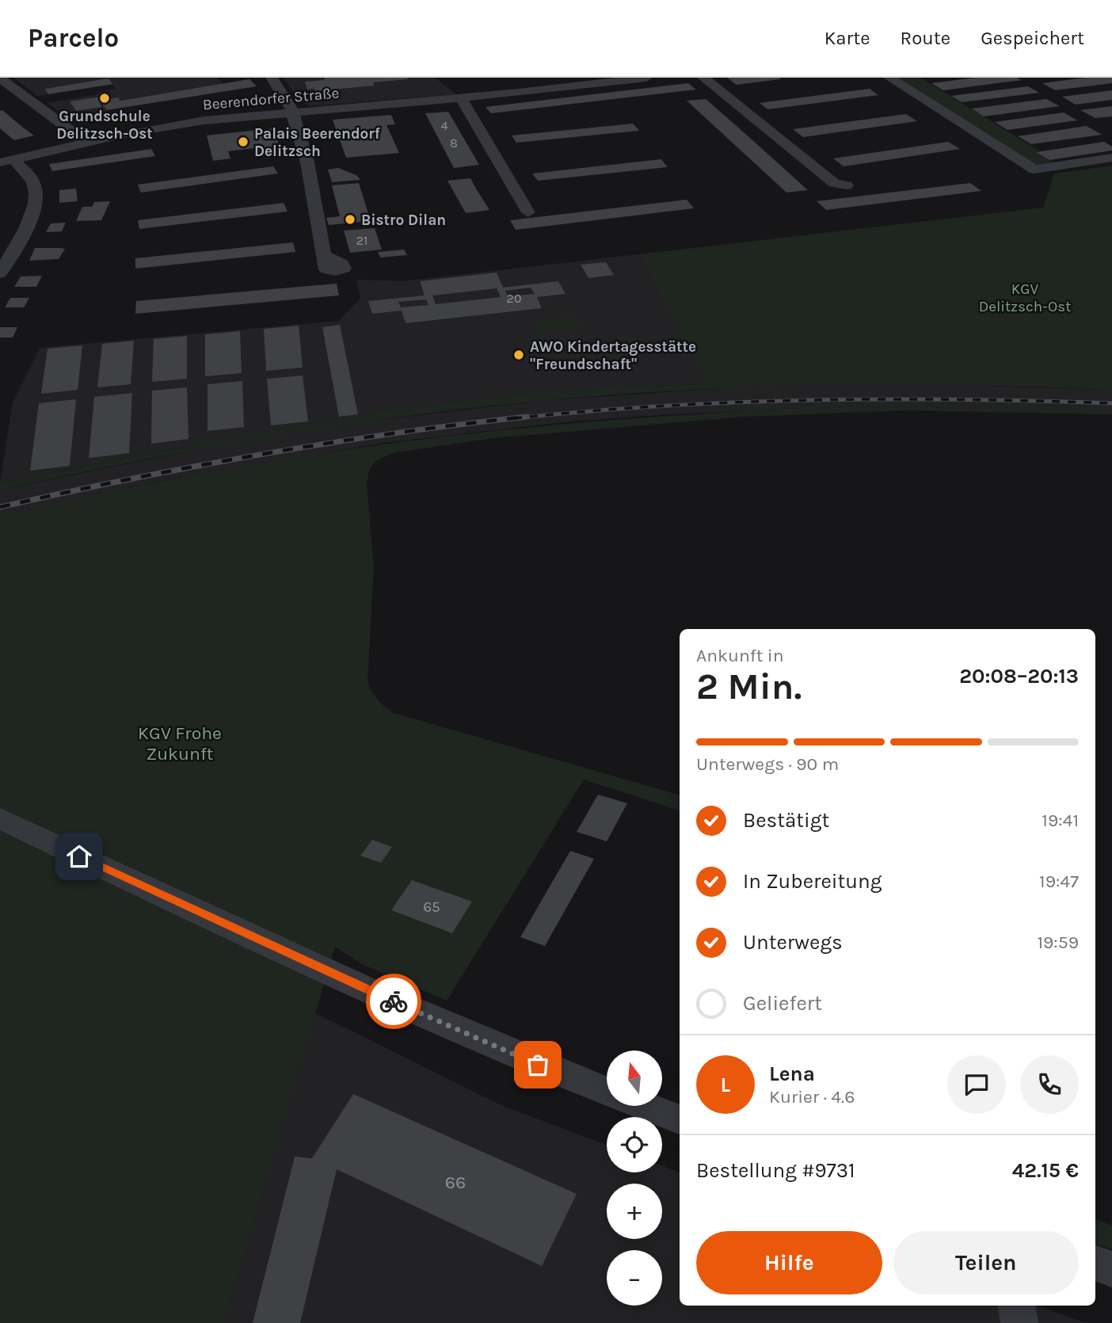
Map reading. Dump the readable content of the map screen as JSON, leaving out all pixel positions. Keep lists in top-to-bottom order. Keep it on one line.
{"streets":{"street":["Beerendorfer Straße"]},"parks":["KGV Delitzsch-Ost","KGV Frohe Zukunft"],"places":["Grundschule Delitzsch-Ost","Palais Beerendorf Delitzsch","Bistro Dilan","AWO Kindertagesstätte \"Freundschaft\""],"house_numbers":["4","8","21","20","65","66"],"north":"top","page":{"header":"Parcelo","nav":["Karte","Route","Gespeichert"],"heading":["2 Min.","Ankunft in","20:08–20:13"],"panel":["Lena","Kurier · 4.6","Bestellung #9731","42.15 €"],"bar":"Unterwegs · 90 m","list":[["Bestätigt","19:41"],["In Zubereitung","19:47"],["Unterwegs","19:59"],"Geliefert"],"map_buttons":["+","−"],"round":"L","buttons":["Hilfe","Teilen"]}}
